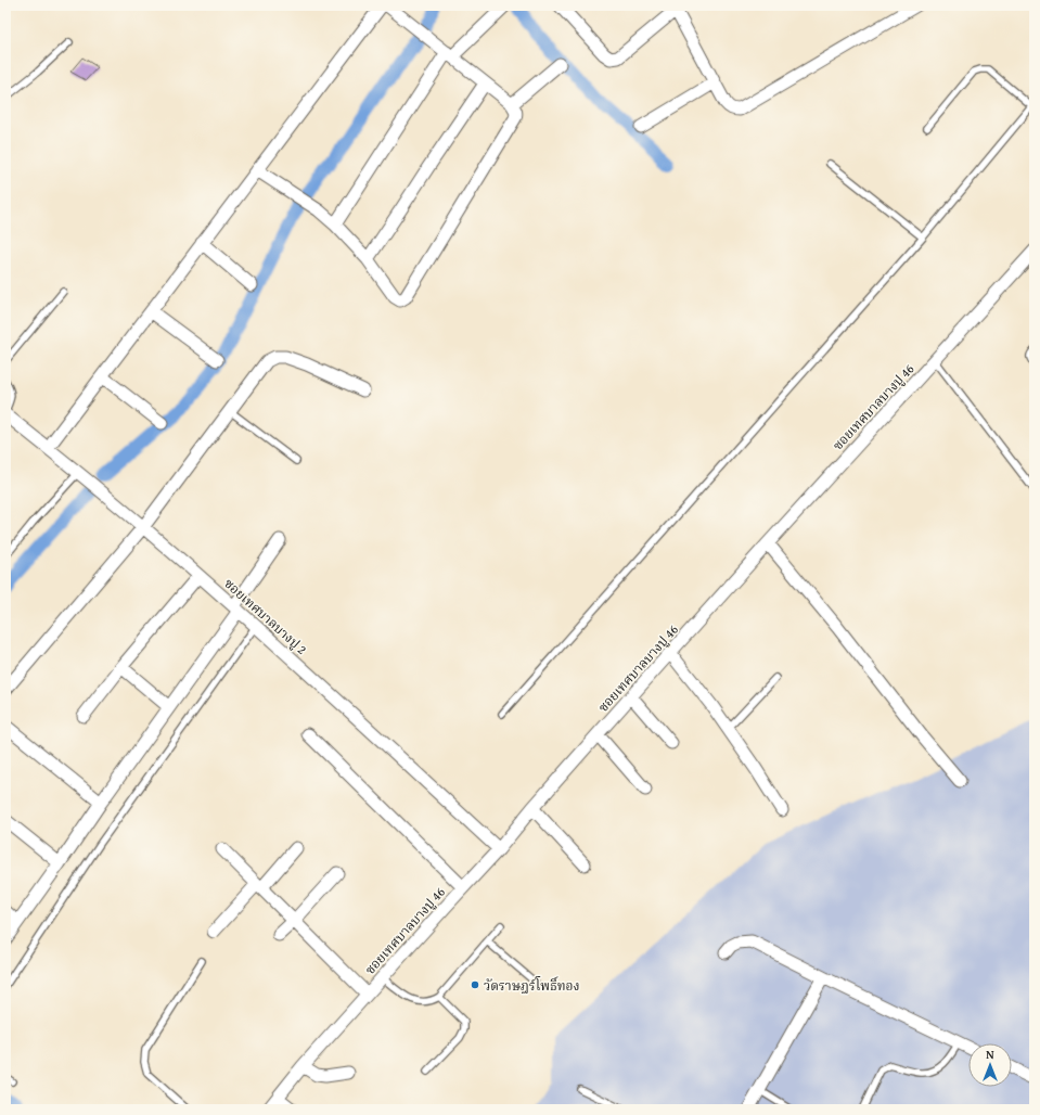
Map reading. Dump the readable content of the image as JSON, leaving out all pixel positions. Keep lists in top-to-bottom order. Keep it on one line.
{"streets":{"street":["ซอยเทศบาลบางปู 46","ซอยเทศบาลบางปู 2"]},"crossings":[["ซอยเทศบาลบางปู 46","ซอยเทศบาลบางปู 2"]],"places":["วัดราษฎร์โพธิ์ทอง"],"north":"top"}
